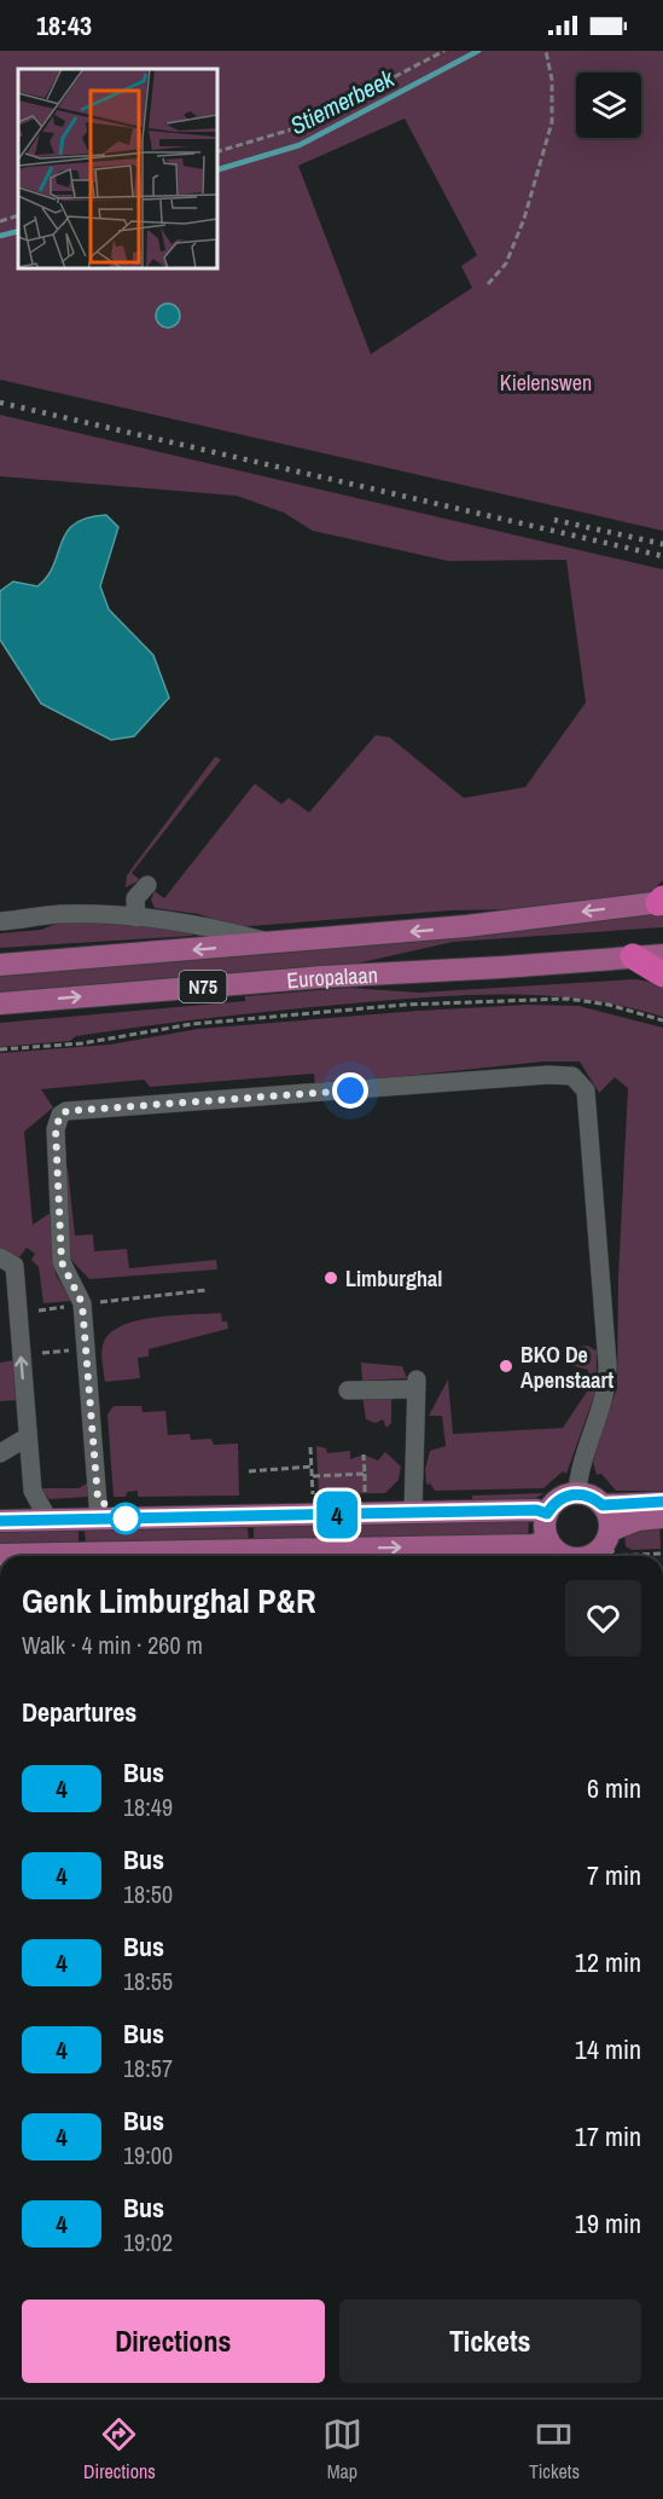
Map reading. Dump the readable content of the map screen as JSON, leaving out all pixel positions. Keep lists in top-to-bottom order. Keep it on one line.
{"streets":{"main road":["Europalaan","N75"]},"water":["Stiemerbeek"],"parks":["Kielenswen"],"places":["Limburghal","BKO De Apenstaart"],"lines":["bus line 4"],"page":{"status":"18:43","on_map":"4","heading":[["Genk Limburghal P&R","Walk · 4 min · 260 m"],"Departures"],"list":[{"mark":"4","name":"Bus","note":"18:49","value":"6 min"},{"mark":"4","name":"Bus","note":"18:50","value":"7 min"},{"mark":"4","name":"Bus","note":"18:55","value":"12 min"},{"mark":"4","name":"Bus","note":"18:57","value":"14 min"},{"mark":"4","name":"Bus","note":"19:00","value":"17 min"},{"mark":"4","name":"Bus","note":"19:02","value":"19 min"}],"buttons":["Directions","Tickets"],"tabs":["Directions","Map","Tickets"]}}
